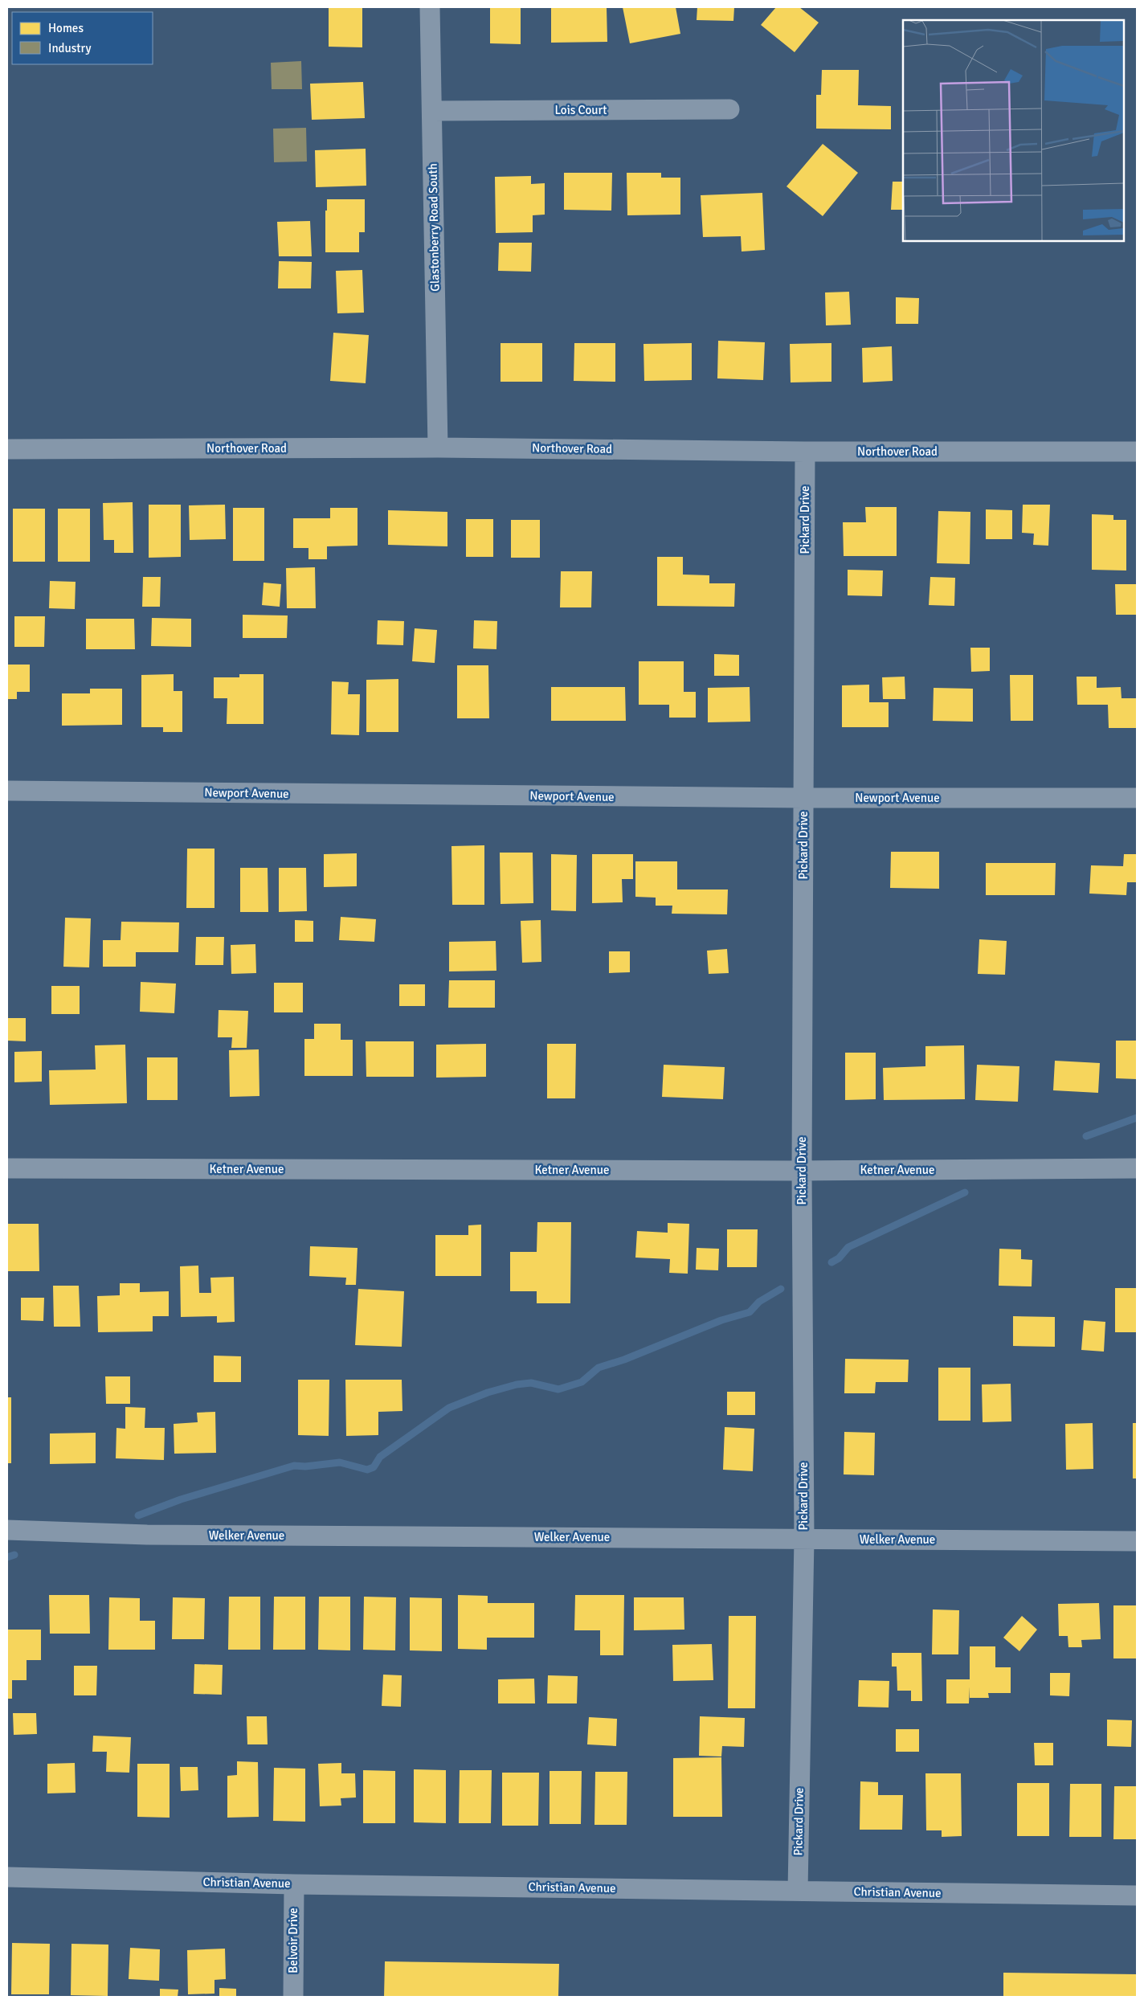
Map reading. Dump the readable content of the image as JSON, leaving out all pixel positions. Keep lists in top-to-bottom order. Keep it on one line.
{"streets":{"street":["Lois Court","Glastonberry Road South","Northover Road","Pickard Drive","Newport Avenue","Ketner Avenue","Welker Avenue","Christian Avenue","Belvoir Drive"]},"crossings":[["Lois Court","Glastonberry Road South"],["Glastonberry Road South","Northover Road"],["Northover Road","Pickard Drive"],["Pickard Drive","Newport Avenue"],["Pickard Drive","Ketner Avenue"],["Pickard Drive","Welker Avenue"],["Pickard Drive","Christian Avenue"],["Christian Avenue","Belvoir Drive"]],"legend":["Homes","Industry"]}
